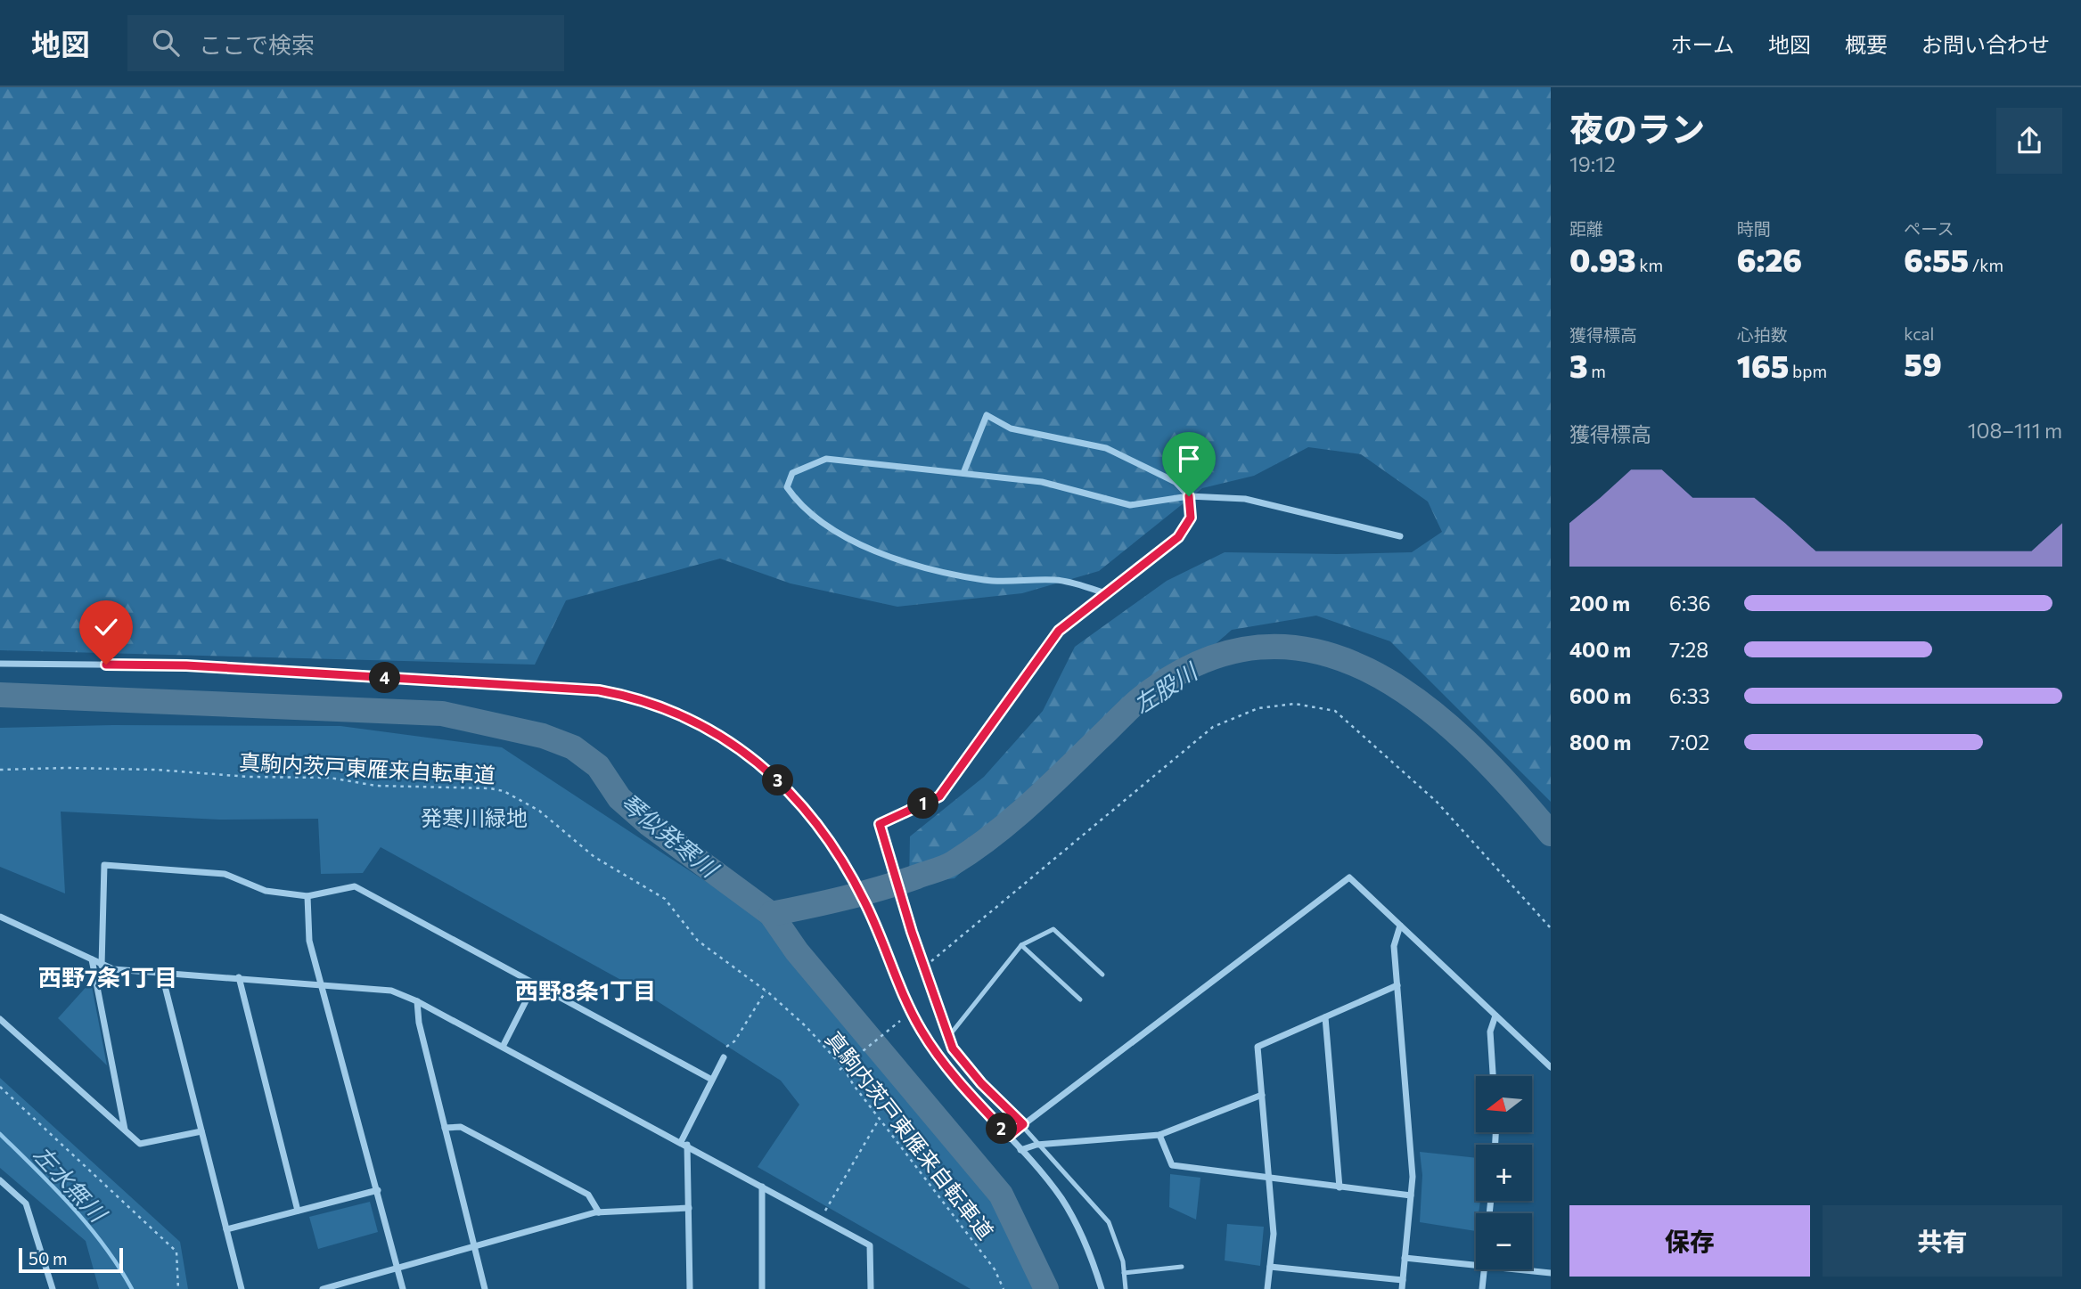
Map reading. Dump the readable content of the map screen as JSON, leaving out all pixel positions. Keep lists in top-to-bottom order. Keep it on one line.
{"streets":{"path":["真駒内茨戸東雁来自転車道"]},"districts":["西野7条1丁目","西野8条1丁目"],"water":["左股川","琴似発寒川","左水無川"],"parks":["発寒川緑地"],"scale_bar":"50 m","north":"left","page":{"header":"地図","search":"ここで検索","nav":["ホーム","地図","概要","お問い合わせ"],"heading":["夜のラン","19:12"],"stats":[["距離","0.93 km"],["時間","6:26"],["ペース","6:55 /km"],["獲得標高","3 m"],["心拍数","165 bpm"],["kcal","59"]],"chart":["獲得標高","108–111 m"],"list":[{"name":"200 m","note":"6:36"},{"name":"400 m","note":"7:28"},{"name":"600 m","note":"6:33"},{"name":"800 m","note":"7:02"}],"pins":["4","3","1","2"],"map_buttons":["+","−"],"buttons":["保存","共有"],"scale":"50 m"}}
